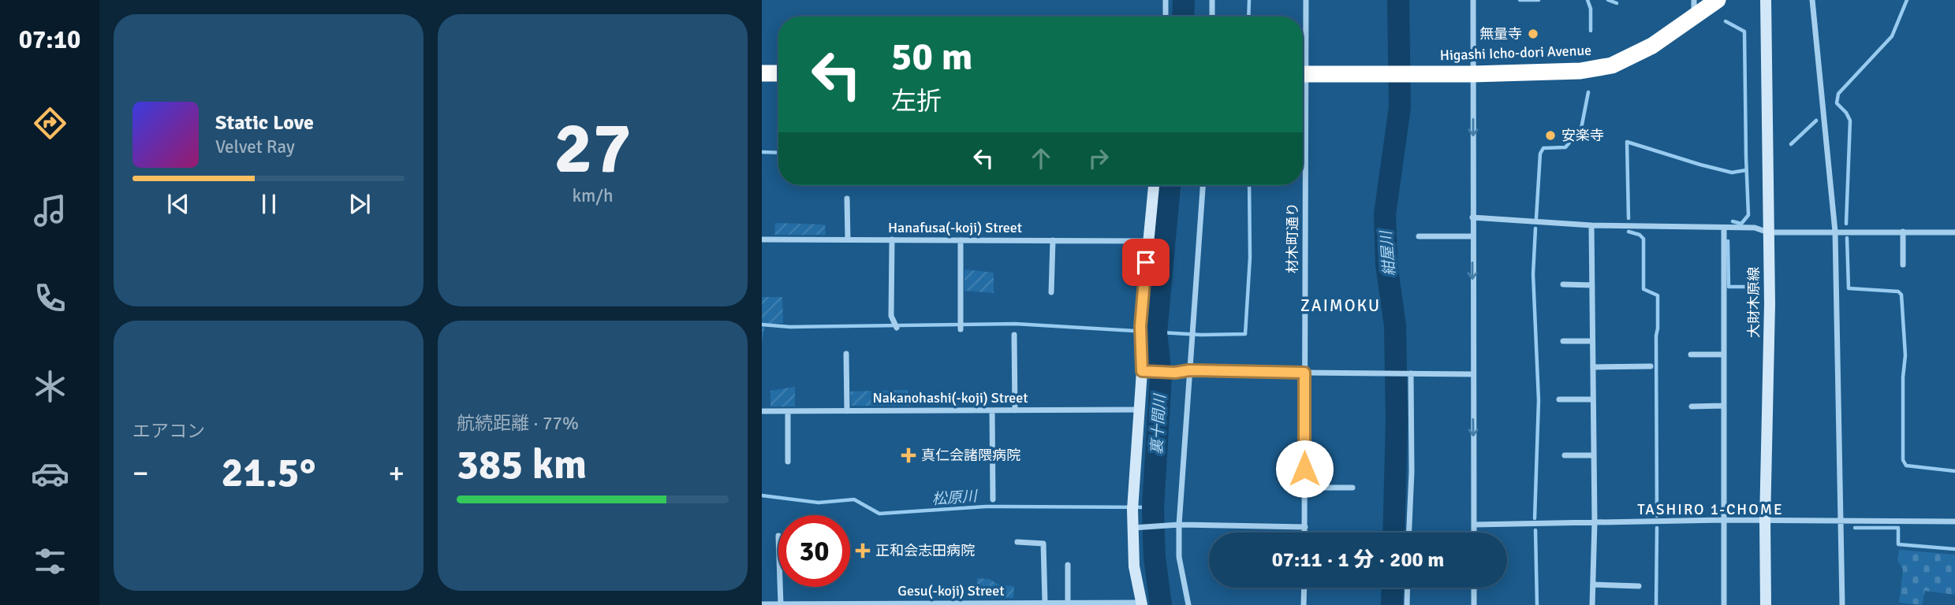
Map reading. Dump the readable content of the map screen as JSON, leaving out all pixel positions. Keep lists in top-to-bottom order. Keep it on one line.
{"streets":{"highway":["Higashi Icho-dori Avenue"],"street":["Hanafusa(-koji) Street","材木町通り","大財木原線","Nakanohashi(-koji) Street","Gesu(-koji) Street"]},"districts":["ZAIMOKU","TASHIRO 1-CHOME"],"water":["紺屋川","裏十間川","松原川"],"places":{"other":["無量寺","安楽寺"],"health":["真仁会諸隈病院","正和会志田病院"]},"page":{"tabs":"07:10","tile":[["27","km/h"],"エアコン",["航続距離 · 77%","385 km"]],"turn":["50 m","左折"],"song":["Static Love","Velvet Ray"],"heat":["−","21.5°","+"],"limit":"30","trip":"07:11 · 1 分 · 200 m"}}
